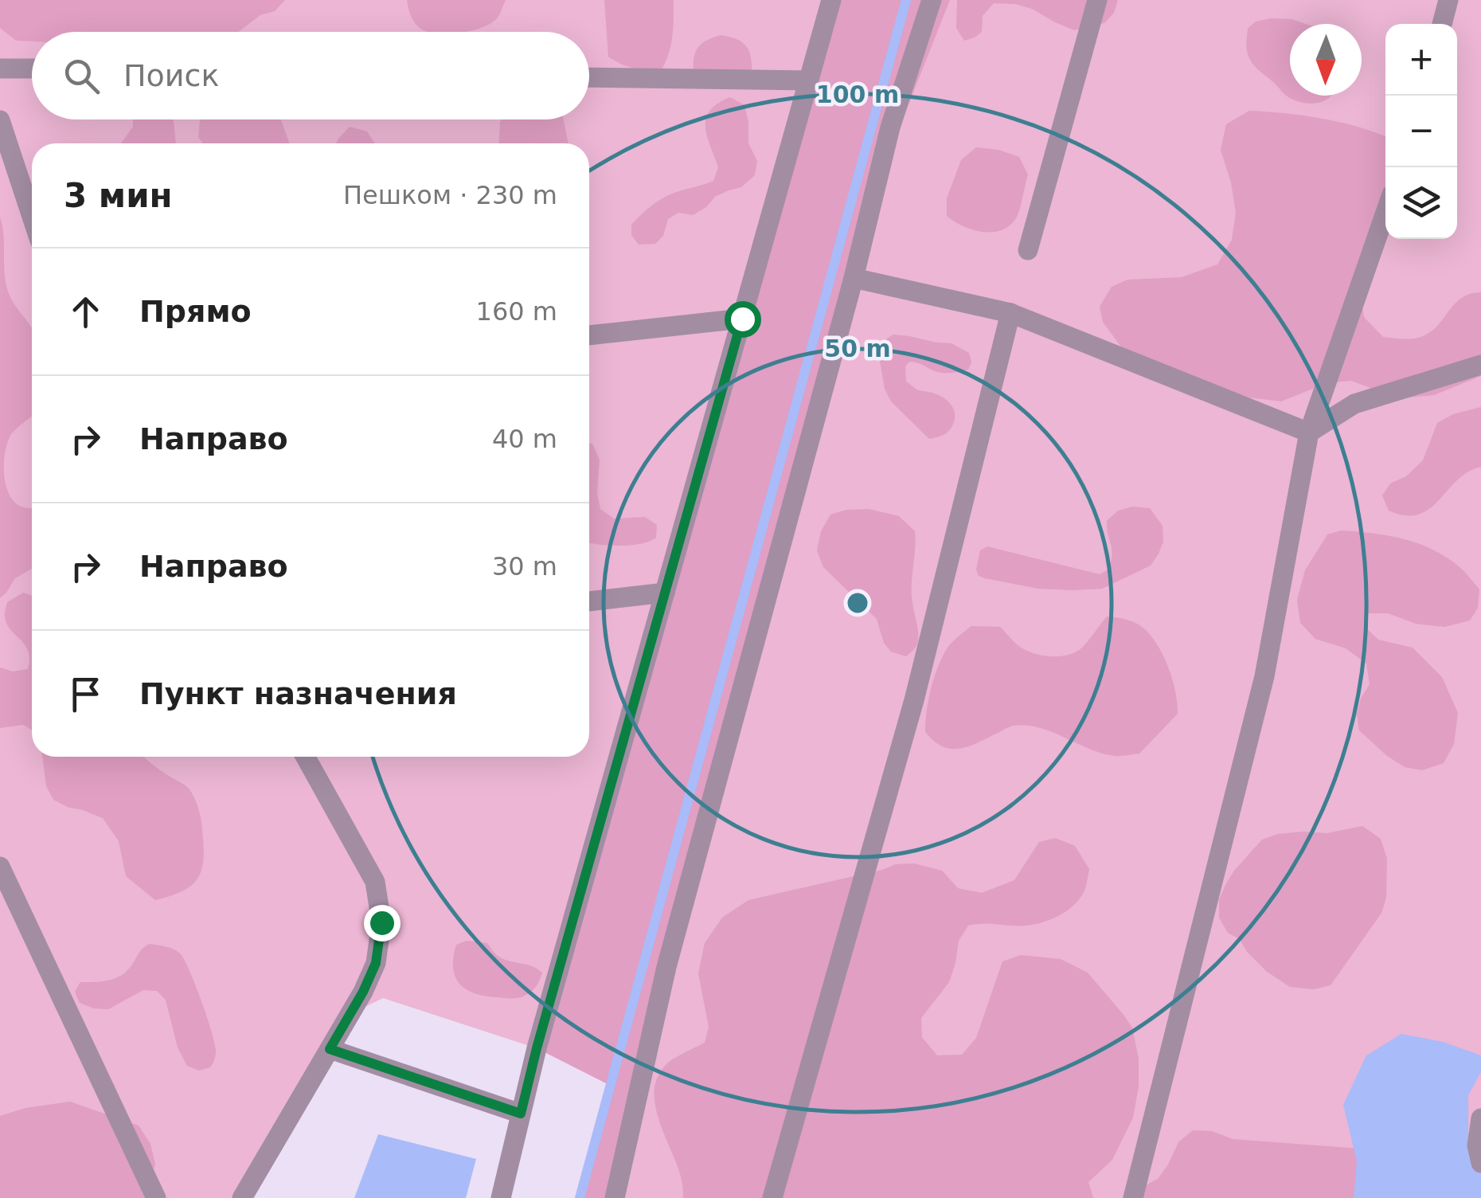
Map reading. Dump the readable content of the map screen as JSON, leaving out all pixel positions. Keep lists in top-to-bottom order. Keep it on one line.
{"north":"bottom","page":{"map_buttons":["+","−"],"search":"Поиск","heading":["3 мин","Пешком · 230 m"],"list":[["Прямо","160 m"],["Направо","40 m"],["Направо","30 m"],"Пункт назначения"]},"rings":["100 m","50 m"]}
